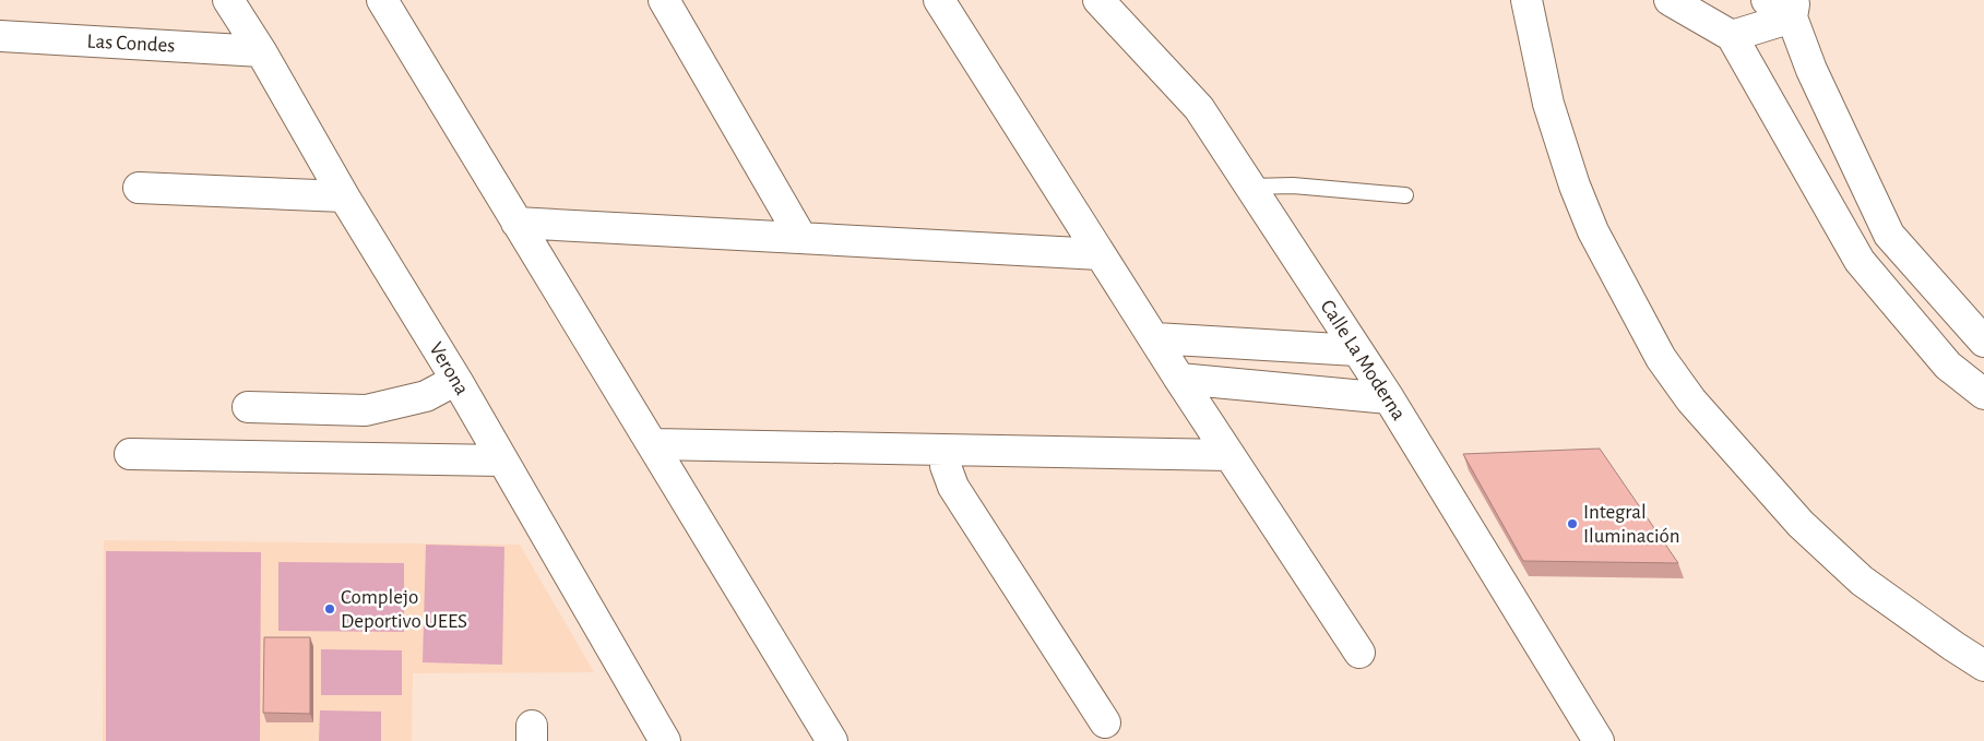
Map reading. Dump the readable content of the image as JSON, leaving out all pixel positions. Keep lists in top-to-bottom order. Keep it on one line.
{"streets":{"street":["Las Condes","Calle La Moderna","Verona"]},"crossings":[["Las Condes","Verona"]],"places":["Integral Iluminación","Complejo Deportivo UEES"]}
